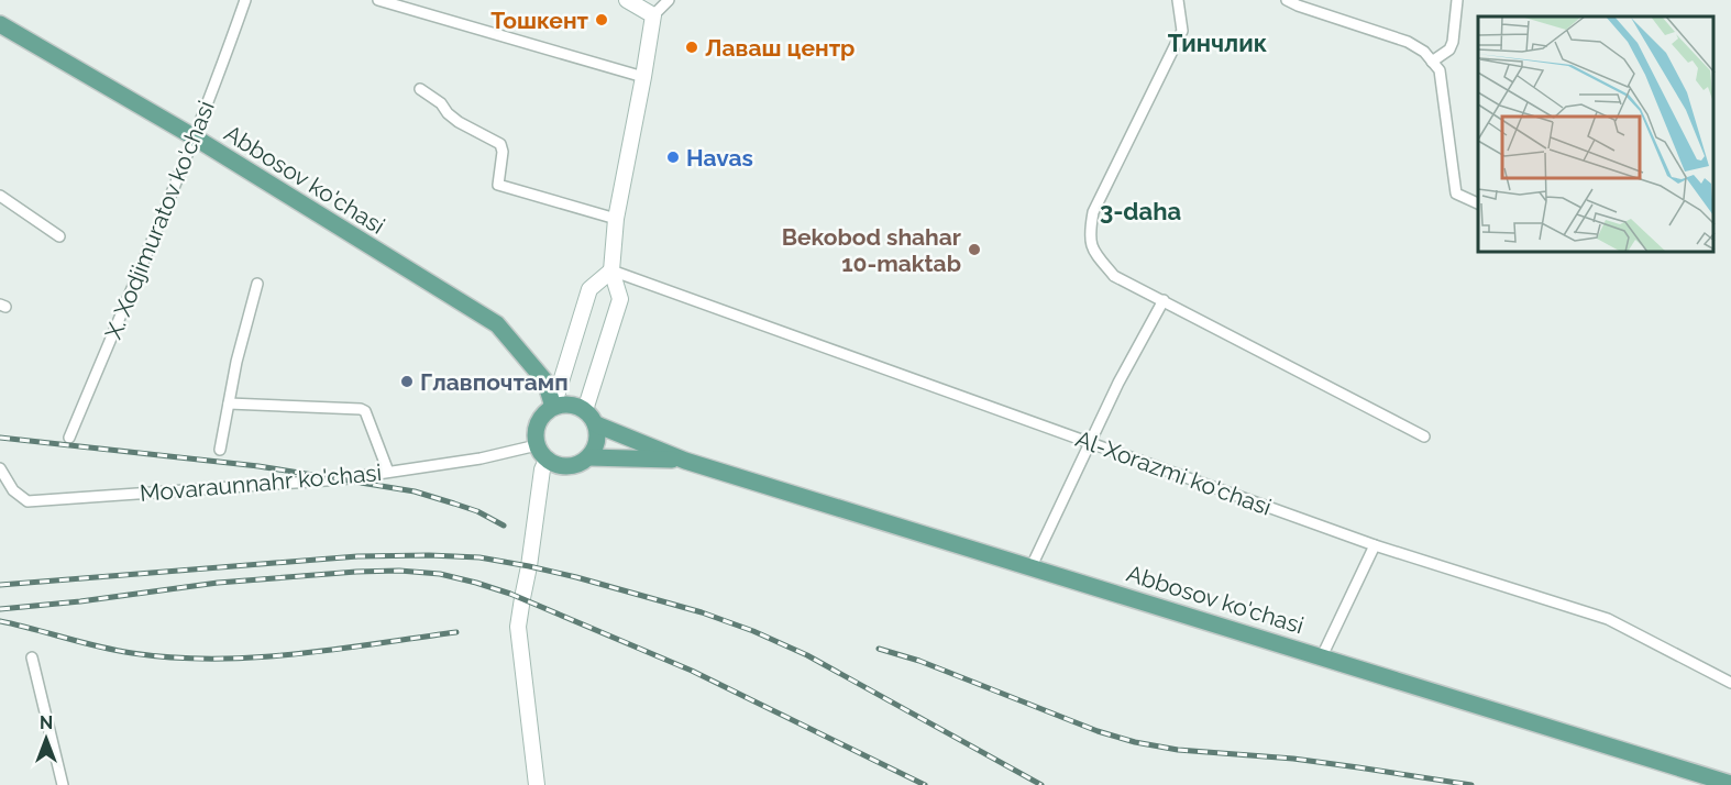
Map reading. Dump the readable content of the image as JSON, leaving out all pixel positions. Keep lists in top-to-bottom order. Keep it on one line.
{"streets":{"main road":["Abbosov ko'chasi"],"street":["X. Xodjimuratov ko'chasi","Al-Xorazmi ko'chasi","Movaraunnahr ko'chasi"]},"crossings":[["Abbosov ko'chasi","X. Xodjimuratov ko'chasi"],["Abbosov ko'chasi","Movaraunnahr ko'chasi"]],"districts":["Тинчлик","3-daha"],"places":["Тошкент","Лаваш центр","Havas","Bekobod shahar 10-maktab","Главпочтамп"],"north":"top"}
